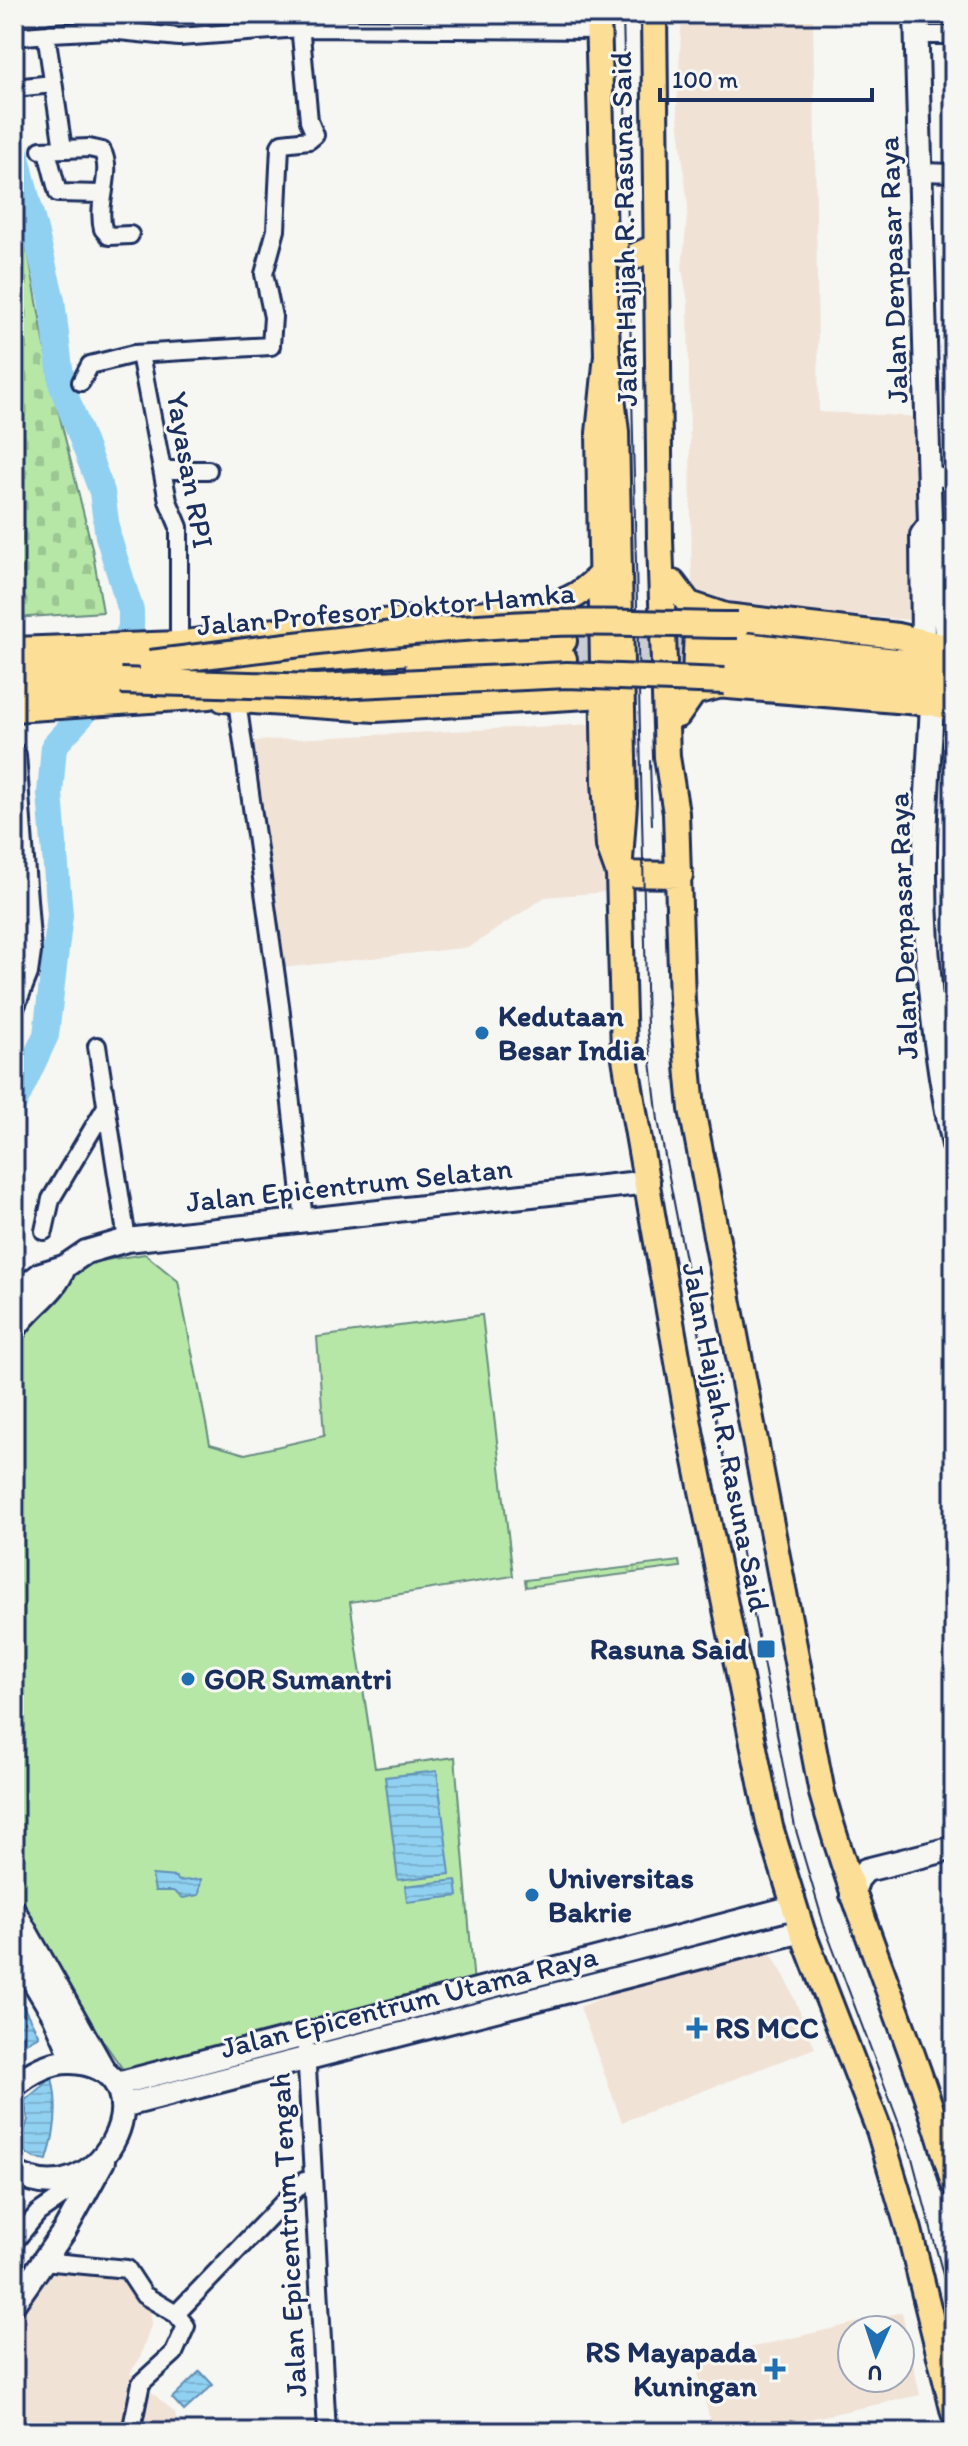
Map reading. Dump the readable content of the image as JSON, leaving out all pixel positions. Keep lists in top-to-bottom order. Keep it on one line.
{"streets":{"main road":["Jalan Hajjah R. Rasuna Said","Jalan Profesor Doktor Hamka"],"street":["Jalan Denpasar Raya","Yayasan RPI","Jalan Epicentrum Selatan","Jalan Epicentrum Utama Raya","Jalan Epicentrum Tengah"]},"crossings":[["Jalan Hajjah R. Rasuna Said","Jalan Epicentrum Selatan"],["Jalan Hajjah R. Rasuna Said","Jalan Epicentrum Utama Raya"],["Jalan Denpasar Raya","Jalan Profesor Doktor Hamka"],["Jalan Epicentrum Utama Raya","Jalan Epicentrum Tengah"]],"places":{"other":["Kedutaan Besar India","GOR Sumantri","Universitas Bakrie"],"transit":["Rasuna Said"],"health":["RS MCC","RS Mayapada Kuningan"]},"scale_bar":"100 m","north":"bottom"}
